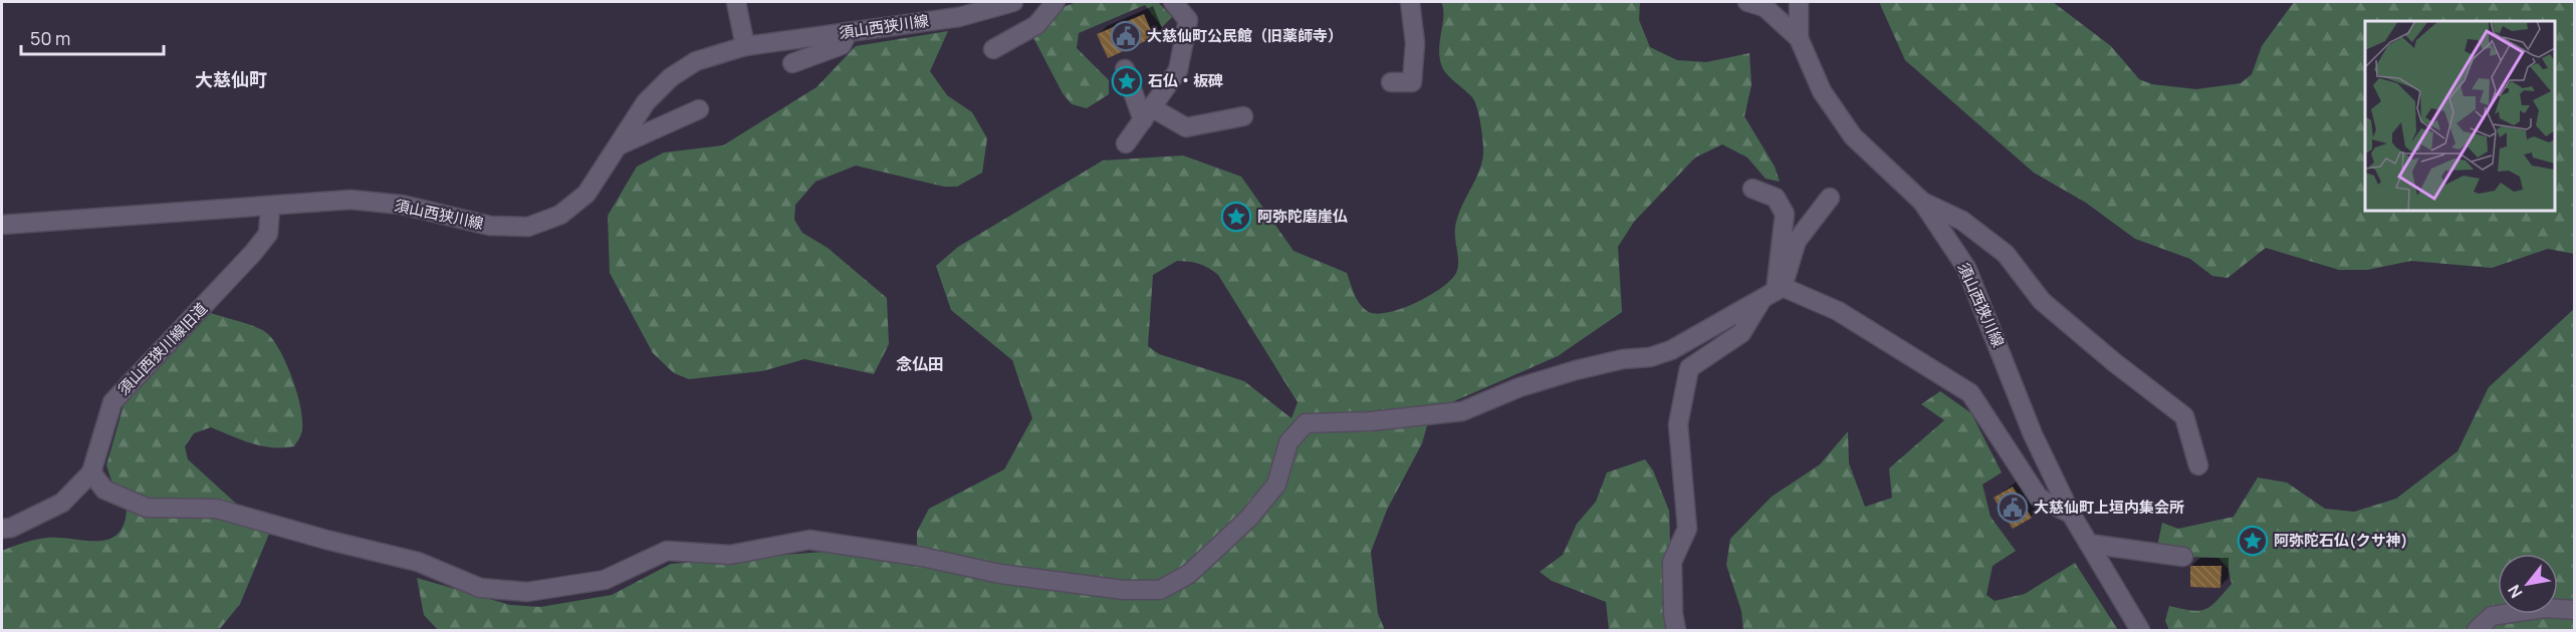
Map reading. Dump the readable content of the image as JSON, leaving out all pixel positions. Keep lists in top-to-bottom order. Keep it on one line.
{"streets":{"street":["須山西狭川線","須山西狭川線旧道"]},"crossings":[["須山西狭川線","須山西狭川線旧道"]],"districts":["大慈仙町","念仏田"],"places":{"public building":["大慈仙町公民館（旧薬師寺）","大慈仙町上垣内集会所"],"place":["石仏・板碑","阿弥陀磨崖仏","阿弥陀石仏(クサ神)"]},"scale_bar":"50 m","north":"bottom left"}
